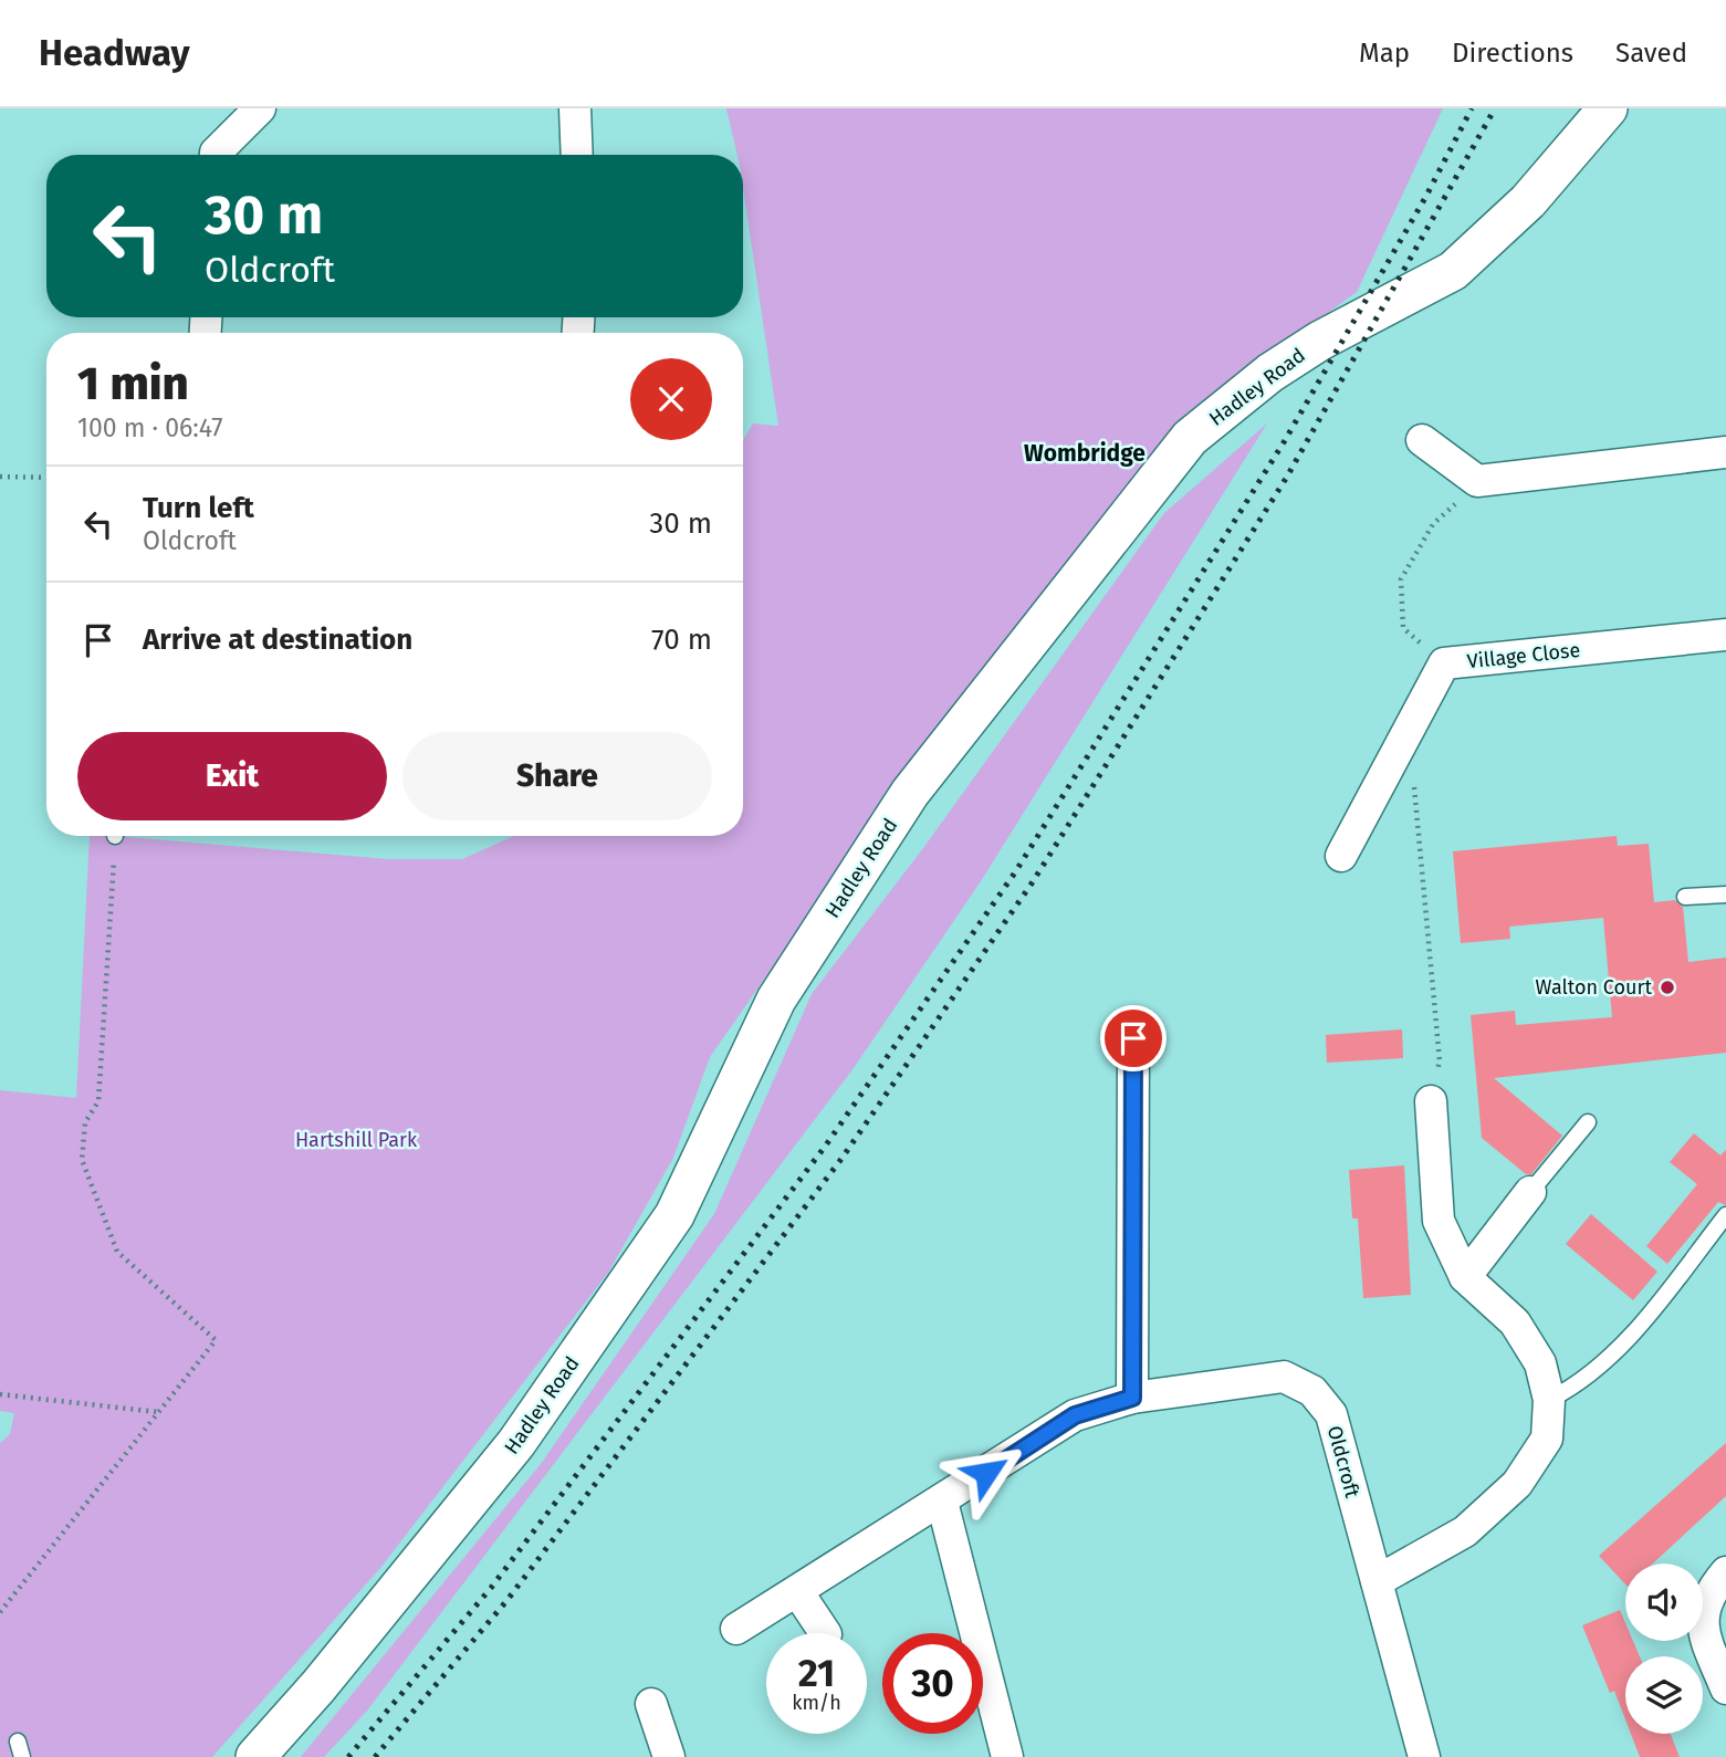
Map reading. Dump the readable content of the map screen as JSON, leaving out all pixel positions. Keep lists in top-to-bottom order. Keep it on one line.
{"streets":{"street":["Hadley Road","Village Close","Oldcroft"]},"districts":["Wombridge"],"parks":["Hartshill Park"],"places":["Walton Court"],"page":{"header":"Headway","nav":["Map","Directions","Saved"],"turn":["30 m","Oldcroft"],"heading":["1 min","100 m · 06:47"],"list":[{"name":"Turn left","note":"Oldcroft","value":"30 m"},{"name":"Arrive at destination","value":"70 m"}],"buttons":["Exit","Share"],"speed":"21 km/h","limit":"30"}}
